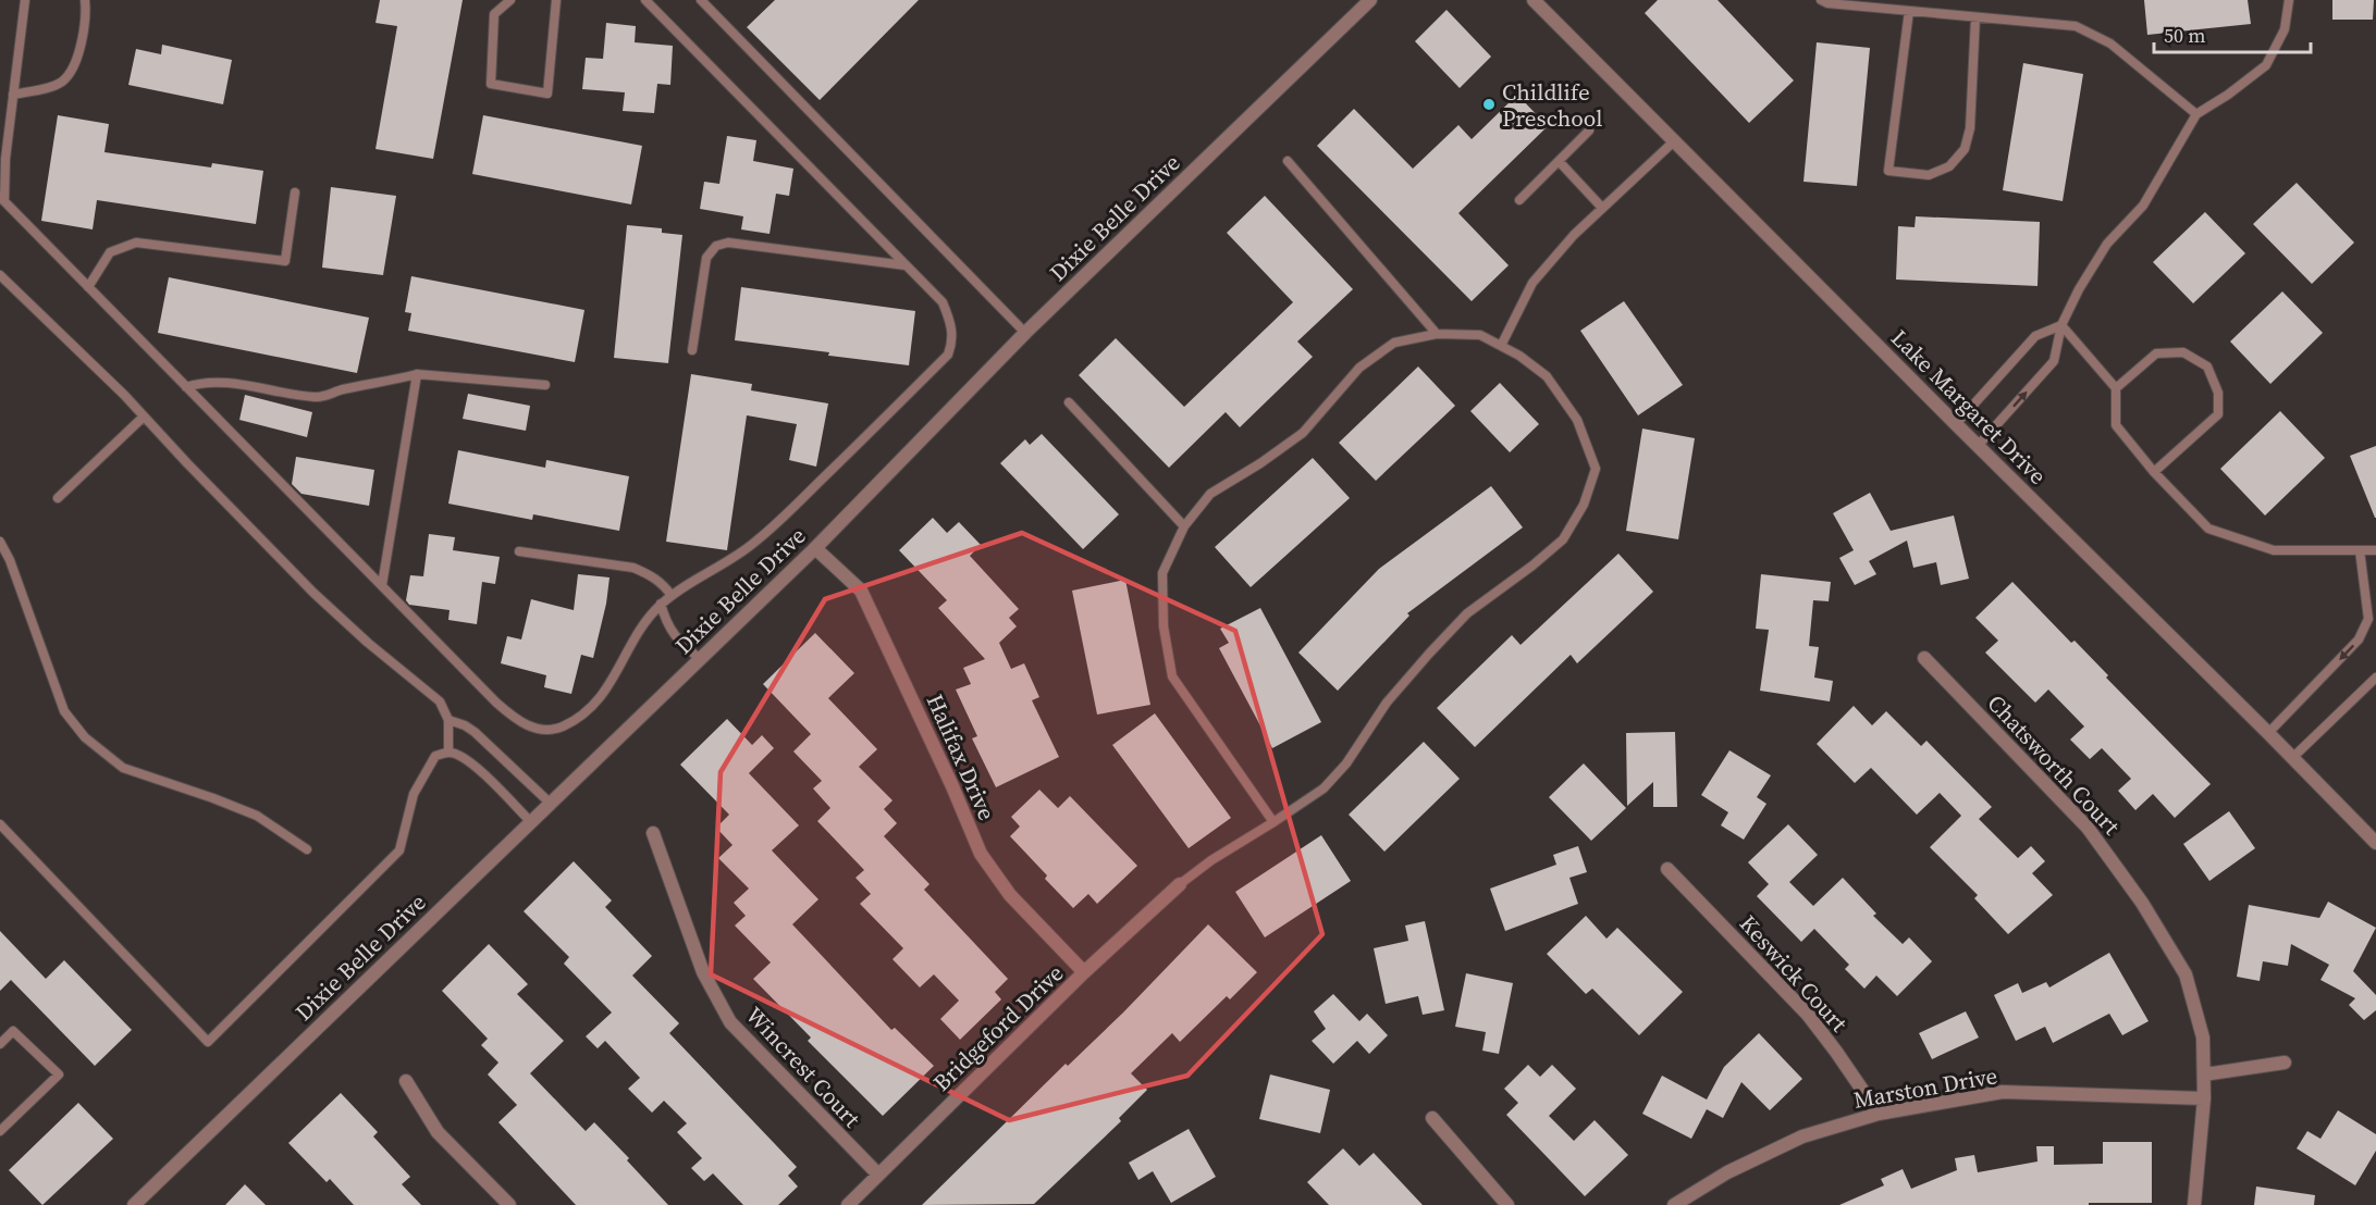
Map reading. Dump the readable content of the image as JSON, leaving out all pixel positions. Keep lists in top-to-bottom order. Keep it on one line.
{"streets":{"street":["Dixie Belle Drive","Lake Margaret Drive","Halifax Drive","Chatsworth Court","Keswick Court","Bridgeford Drive","Wincrest Court","Marston Drive"]},"crossings":[["Dixie Belle Drive","Halifax Drive"],["Halifax Drive","Bridgeford Drive"],["Chatsworth Court","Marston Drive"],["Keswick Court","Marston Drive"],["Bridgeford Drive","Wincrest Court"]],"places":["Childlife Preschool"],"scale_bar":"50 m"}
